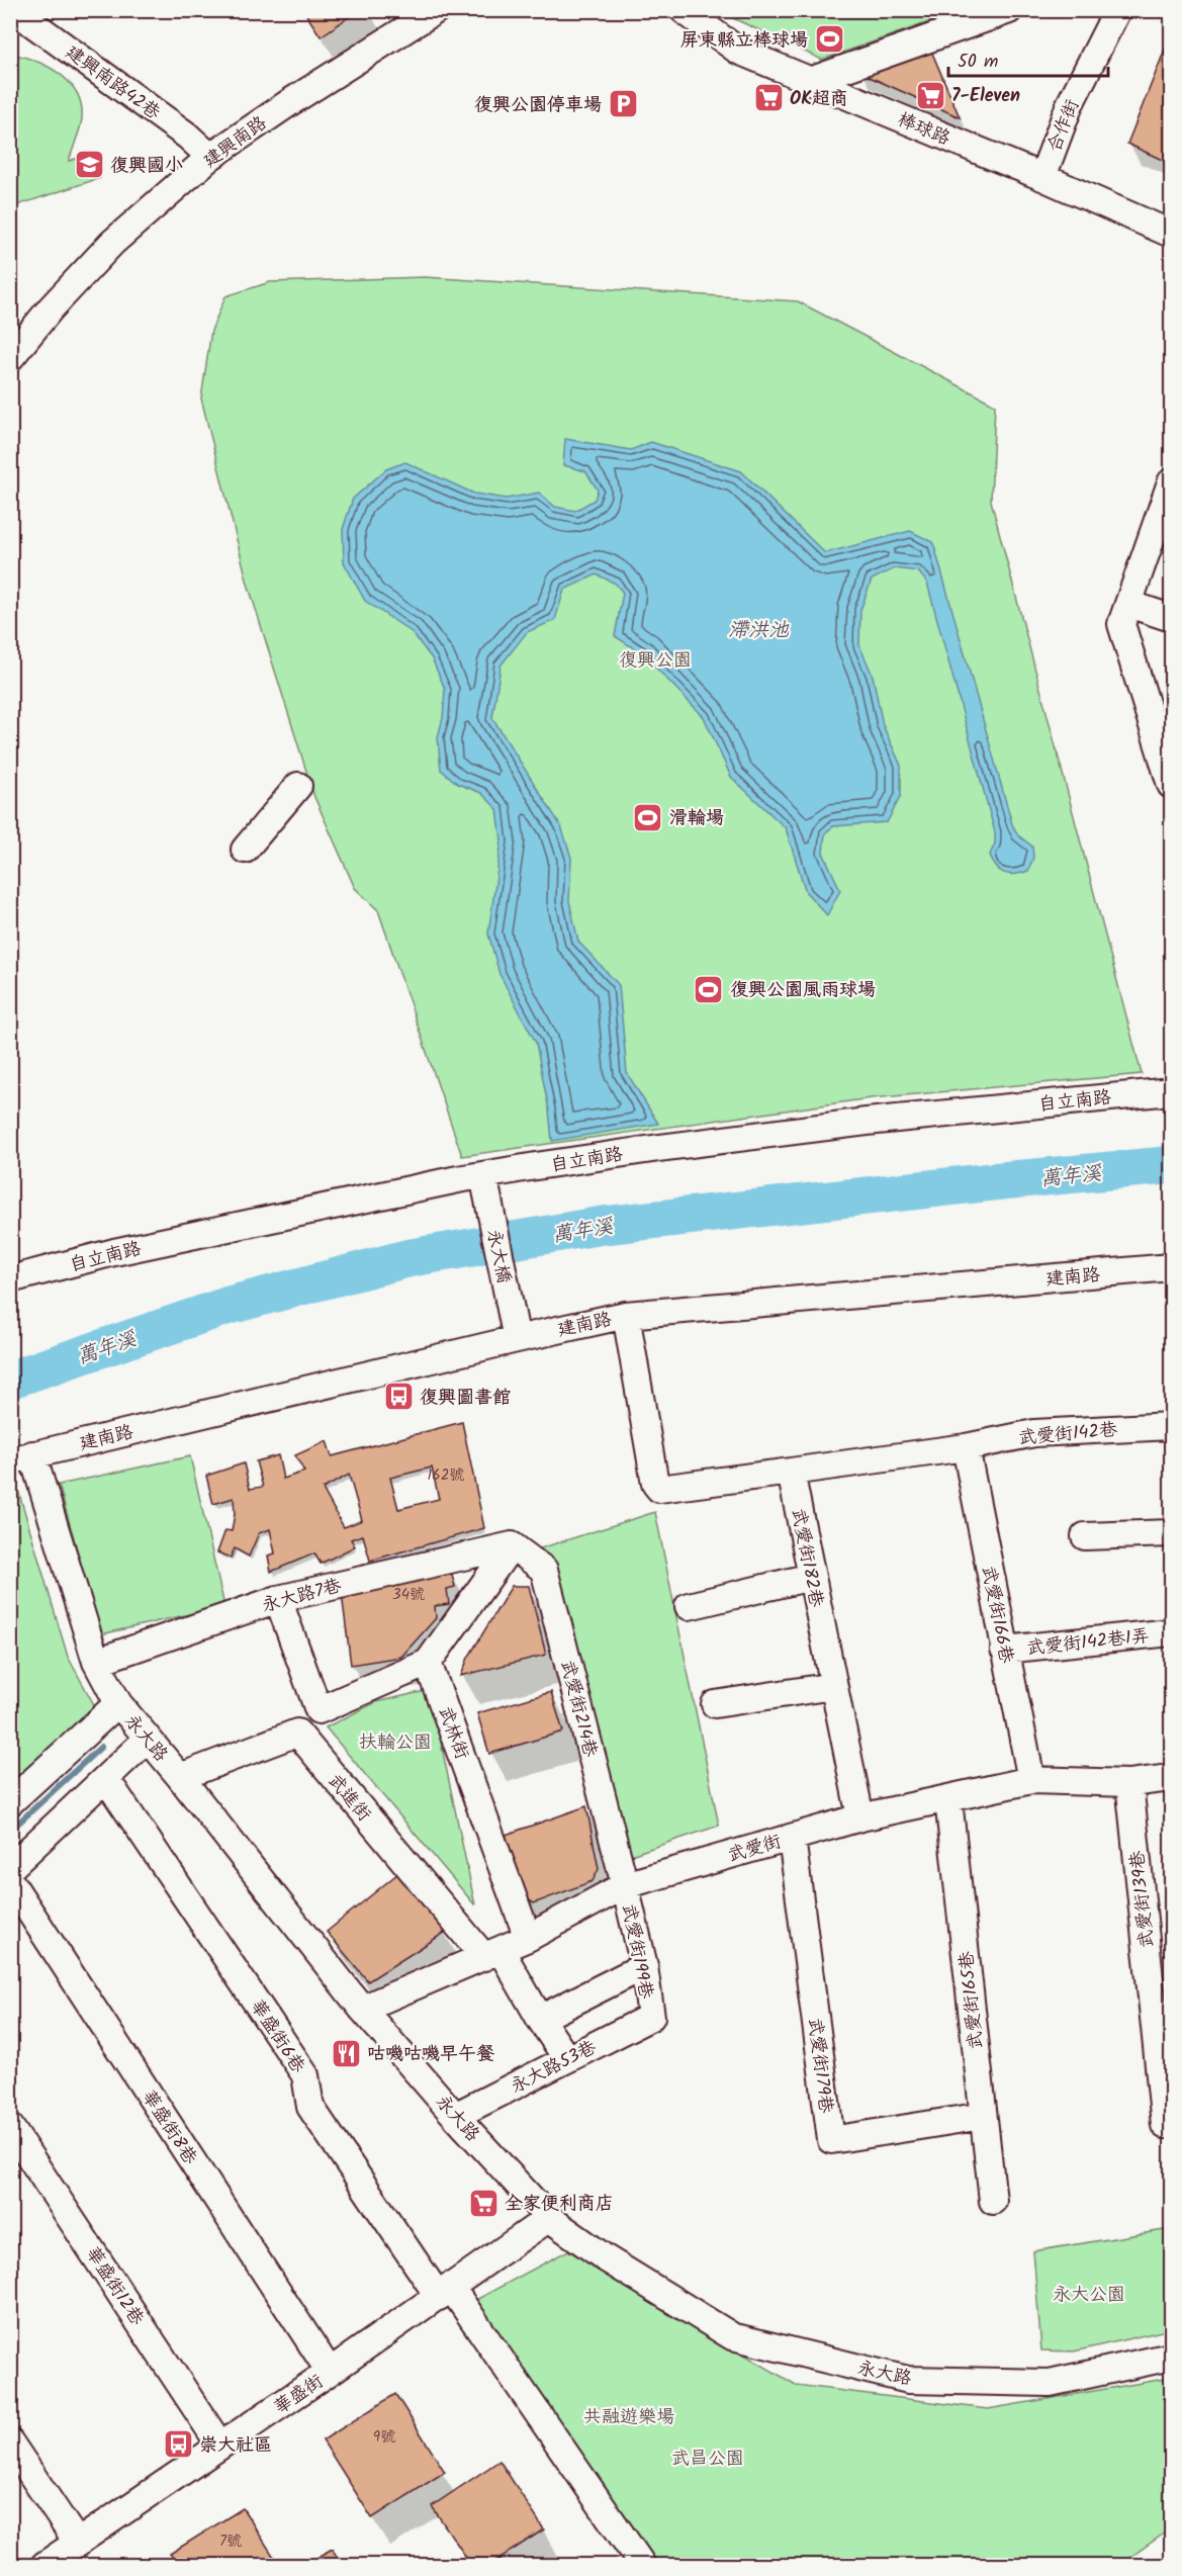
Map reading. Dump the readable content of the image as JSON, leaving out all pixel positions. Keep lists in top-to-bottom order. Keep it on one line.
{"streets":{"street":["建興南路42巷","合作街","棒球路","建興南路","自立南路","永大橋","建南路","武愛街142巷","武愛街182巷","永大路7巷","武愛街166巷","武愛街142巷1弄","武愛街214巷","武林街","永大路","武進街","武愛街","武愛街139巷","武愛街199巷","武愛街165巷","華盛街6巷","武愛街179巷","永大路53巷","華盛街8巷","華盛街12巷","華盛街"]},"crossings":[["建興南路42巷","建興南路"],["合作街","棒球路"],["自立南路","永大橋"],["永大橋","建南路"],["建南路","永大路"],["武愛街142巷","武愛街166巷"],["武愛街182巷","武愛街"],["永大路7巷","武愛街214巷"],["永大路7巷","永大路"],["武愛街166巷","武愛街142巷1弄"],["武愛街166巷","武愛街"],["武愛街214巷","武愛街"],["武愛街214巷","武愛街199巷"],["武林街","武愛街"],["永大路","武愛街"],["永大路","永大路53巷"],["永大路","華盛街"],["武進街","武愛街"],["武進街","永大路53巷"],["武愛街","武愛街139巷"],["武愛街","武愛街199巷"],["武愛街","武愛街165巷"],["武愛街","武愛街179巷"],["武愛街199巷","永大路53巷"],["武愛街165巷","武愛街179巷"],["華盛街6巷","華盛街"],["華盛街8巷","華盛街"],["華盛街12巷","華盛街"]],"water":["滯洪池","萬年溪"],"parks":["復興公園","扶輪公園","永大公園","共融遊樂場","武昌公園"],"places":{"sports":["屏東縣立棒球場","滑輪場","復興公園風雨球場"],"supermarket":["7-Eleven","OK超商","全家便利商店"],"parking":["復興公園停車場"],"school or university":["復興國小"],"bus stop":["復興圖書館","崇大社區"],"restaurant":["咕嘰咕嘰早午餐"]},"house_numbers":["162號","34號","9號","7號"],"scale_bar":"50 m"}
